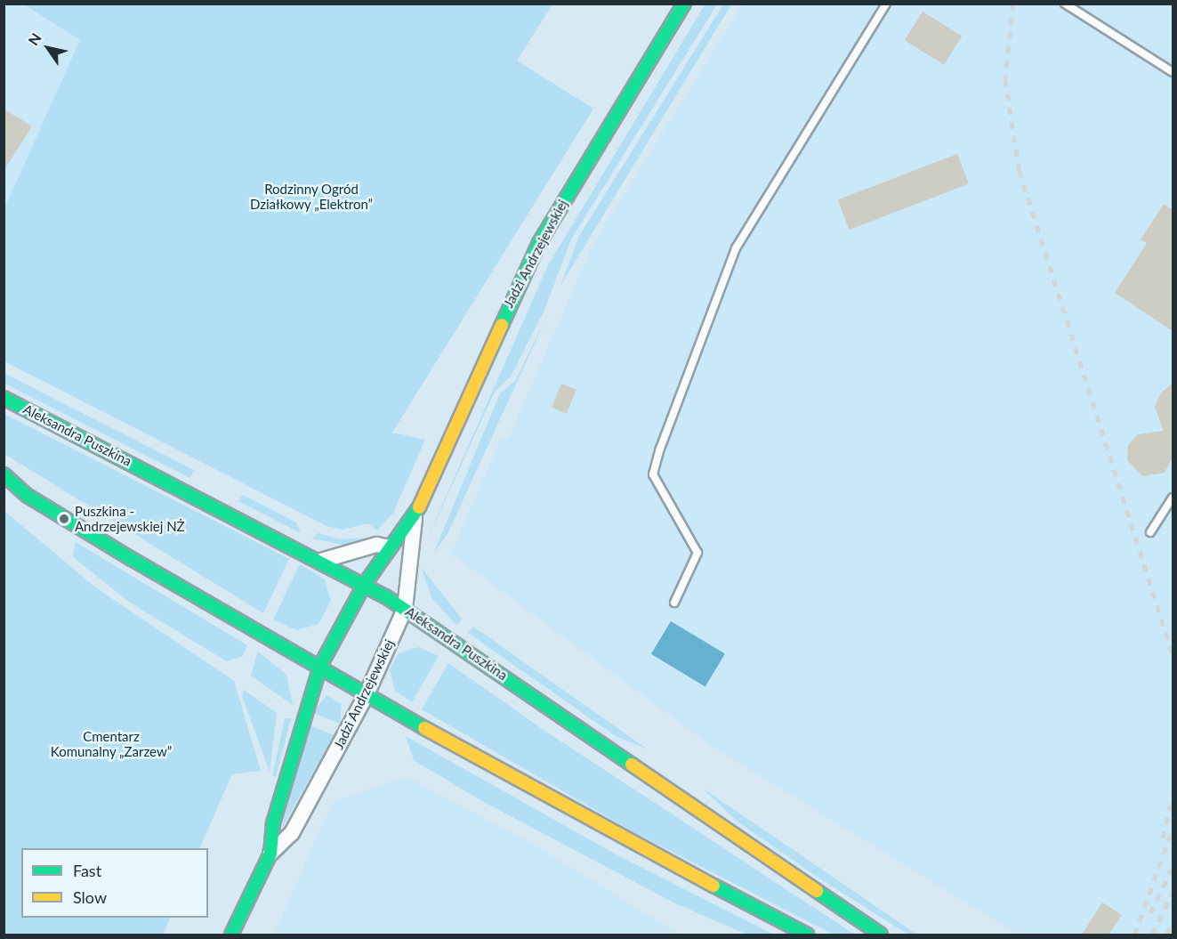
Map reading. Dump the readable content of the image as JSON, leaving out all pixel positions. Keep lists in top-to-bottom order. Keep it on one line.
{"streets":{"main road":["Jadzi Andrzejewskiej","Aleksandra Puszkina"]},"crossings":[["Jadzi Andrzejewskiej","Aleksandra Puszkina"]],"parks":["Rodzinny Ogród Działkowy „Elektron”","Cmentarz Komunalny „Zarzew”"],"places":["Puszkina - Andrzejewskiej NŻ"],"legend":["Fast","Slow"],"north":"top left"}
